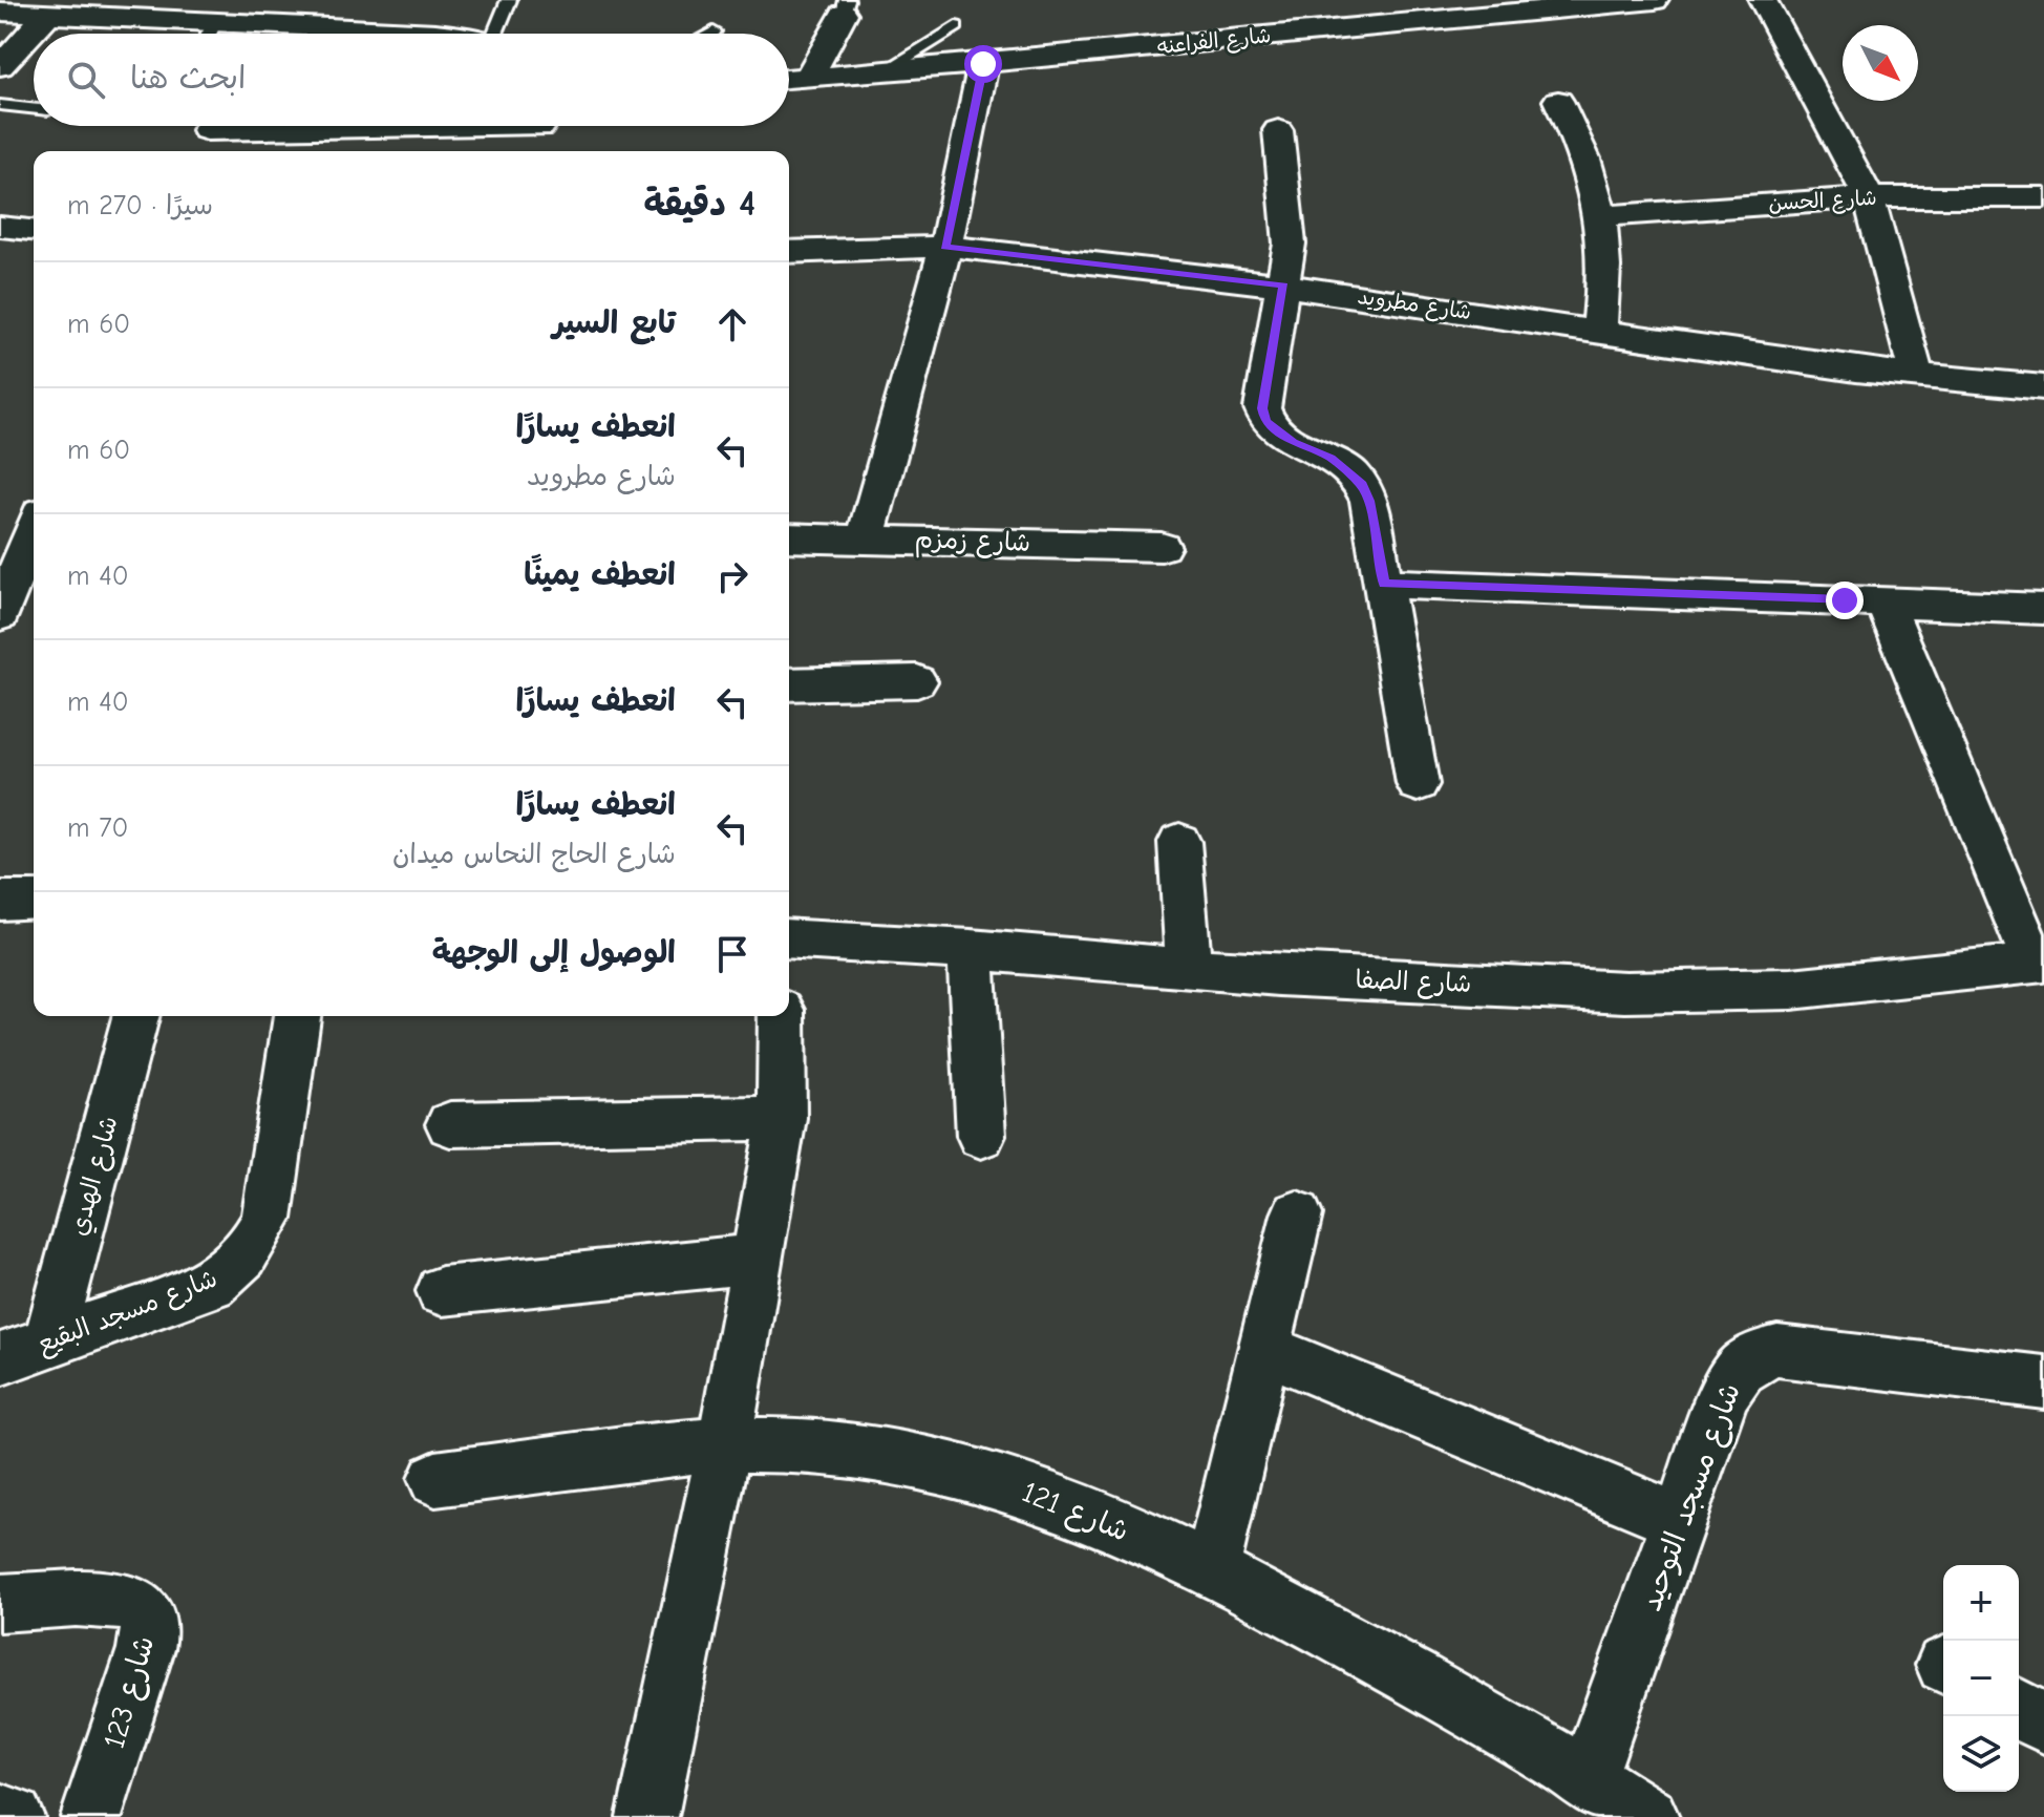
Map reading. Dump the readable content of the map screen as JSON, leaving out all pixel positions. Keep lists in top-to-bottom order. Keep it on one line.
{"streets":{"street":["شارع الفراعنه","شارع الحسن","شارع مطرويد","شارع زمزم","شارع الصفا","شارع الهدي","شارع مسجد البقيع","شارع مسجد التوحيد","شارع 121","شارع 123"]},"crossings":[["شارع الهدي","شارع مسجد البقيع"],["شارع مسجد التوحيد","شارع 121"]],"north":"bottom right","page":{"search":"ابحث هنا","heading":["4 دقيقة","سيرًا · 270 m"],"list":[["تابع السير","60 m"],["انعطف يسارًا","شارع مطرويد","60 m"],["انعطف يمينًا","40 m"],["انعطف يسارًا","40 m"],["انعطف يسارًا","شارع الحاج النحاس ميدان","70 m"],"الوصول إلى الوجهة"],"map_buttons":["+","−"]}}
